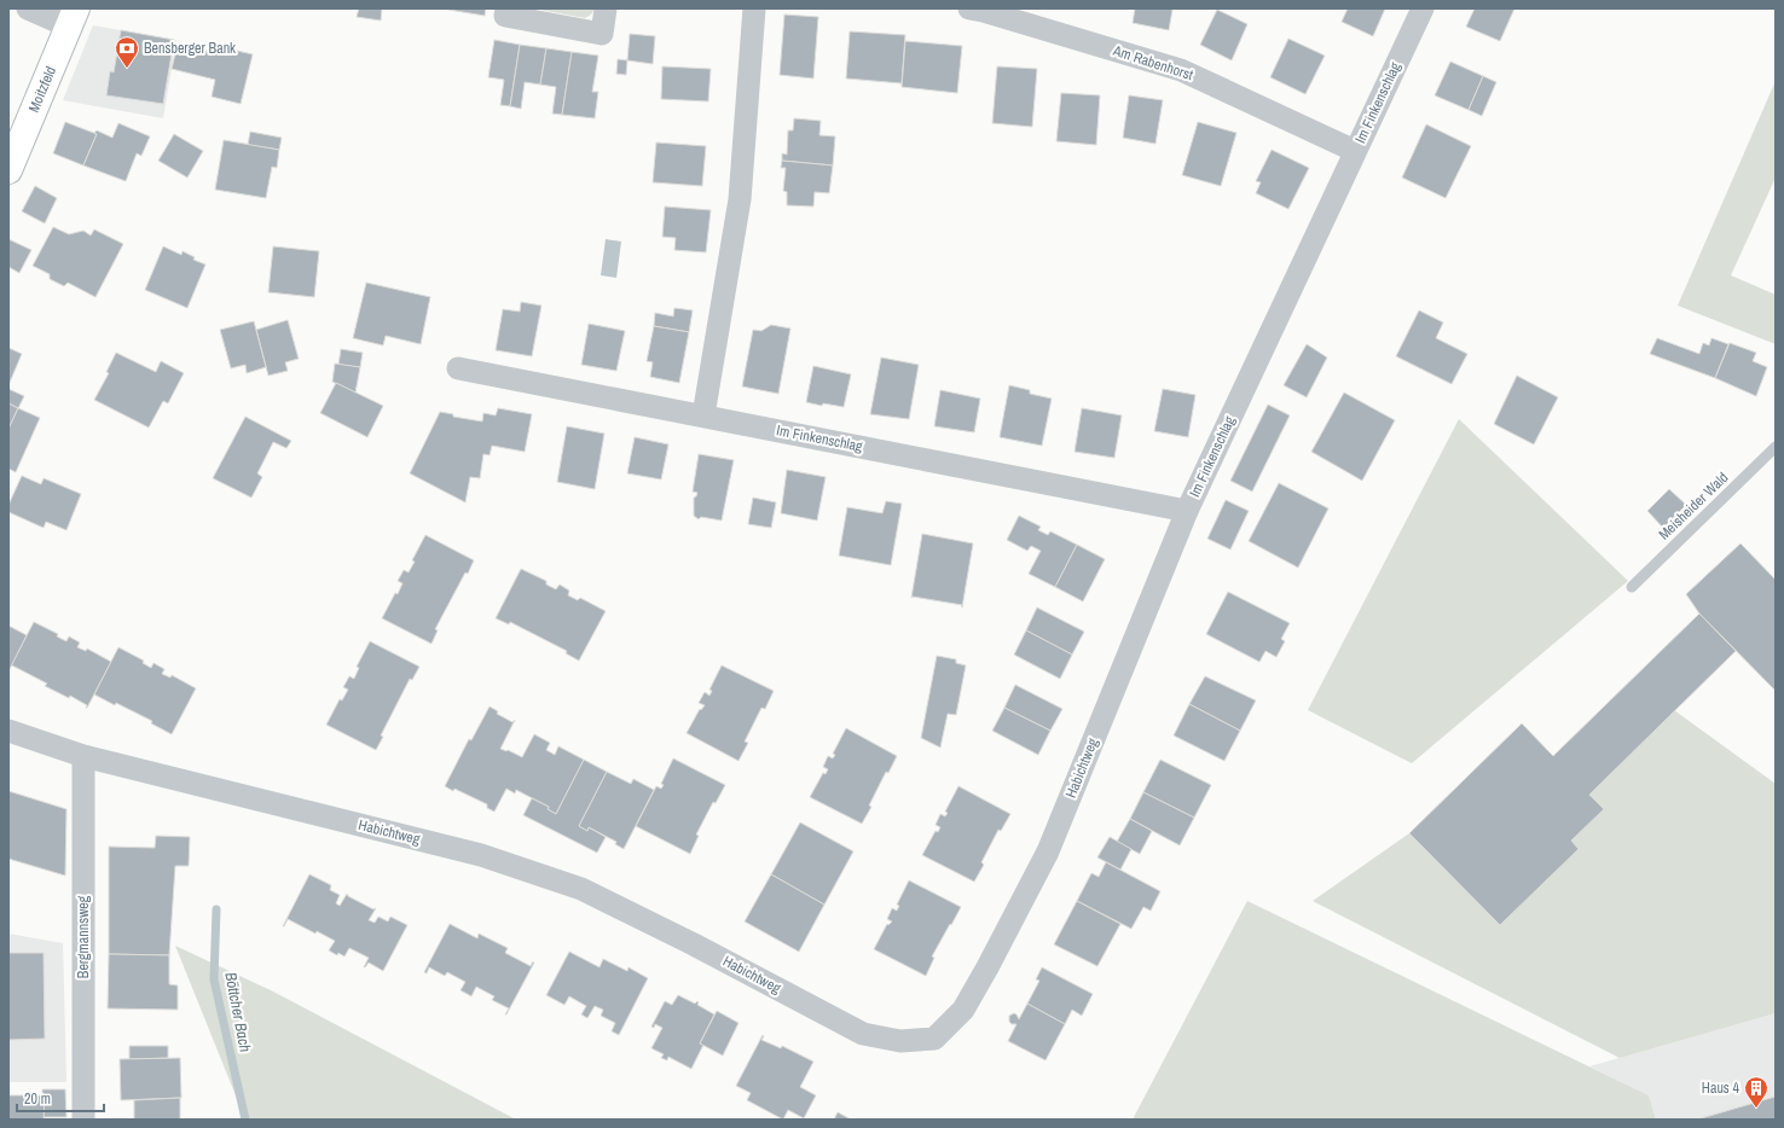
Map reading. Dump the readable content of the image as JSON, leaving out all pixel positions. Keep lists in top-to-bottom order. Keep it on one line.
{"streets":{"main road":["Moitzfeld"],"street":["Am Rabenhorst","Im Finkenschlag","Habichtweg","Bergmannsweg"],"lane":["Meisheider Wald"]},"crossings":[["Am Rabenhorst","Im Finkenschlag"],["Im Finkenschlag","Habichtweg"],["Habichtweg","Bergmannsweg"]],"water":["Böttcher Bach"],"places":{"bank":["Bensberger Bank"],"building":["Haus 4"]},"scale_bar":"20 m"}
